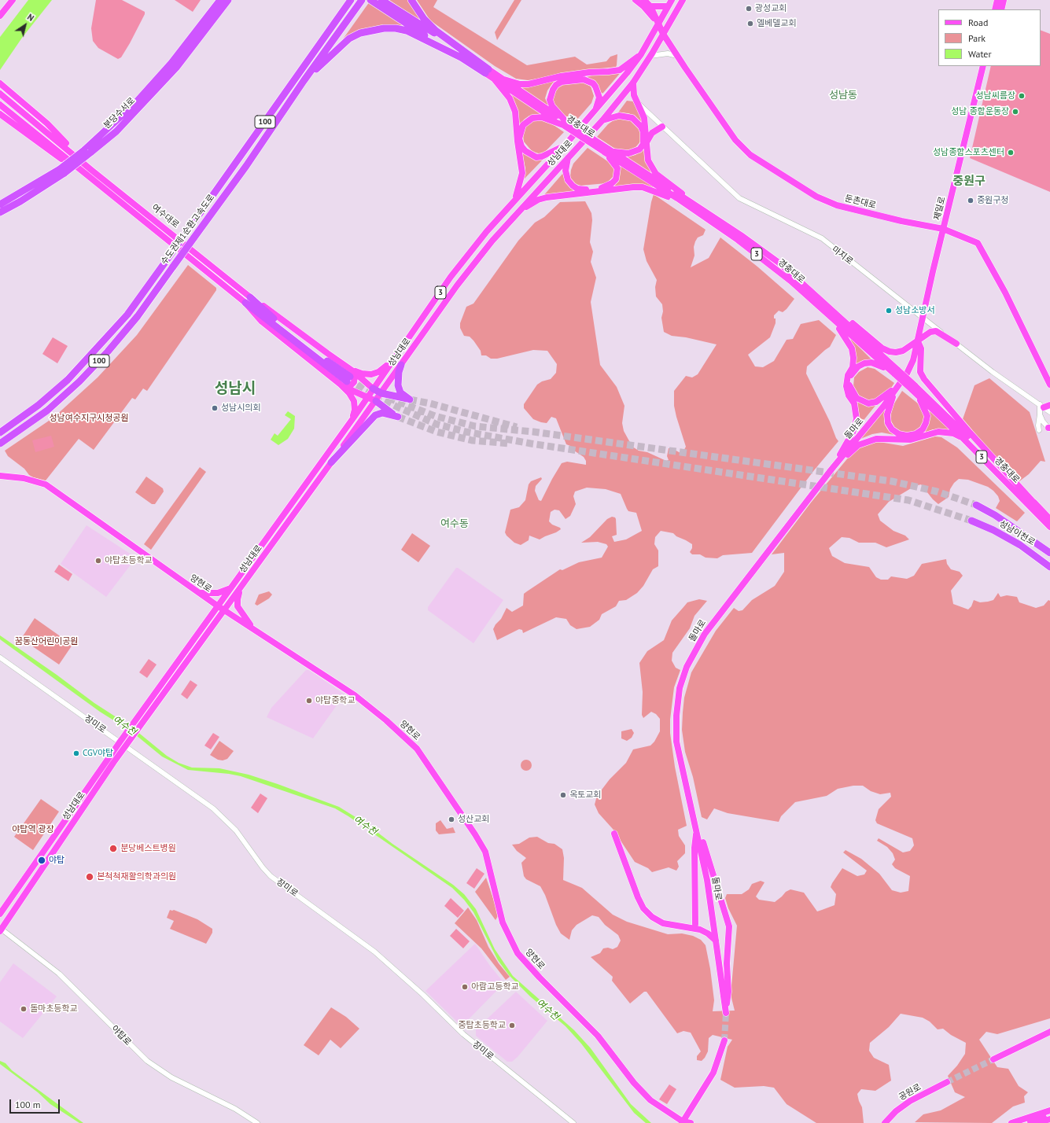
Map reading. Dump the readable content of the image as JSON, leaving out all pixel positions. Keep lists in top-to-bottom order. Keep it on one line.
{"streets":{"highway":["분당수서로","100","여수대로","수도권제1순환고속도로","성남이천로"],"main road":["경충대로","성남대로","둔촌대로","제일로","3","돌마로","양현로","공원로"],"street":["마지로","장미로","야탑로"]},"crossings":[["성남대로","둔촌대로"],["성남대로","양현로"],["성남대로","장미로"],["성남대로","야탑로"],["둔촌대로","제일로"],["제일로","마지로"],["제일로","돌마로"],["마지로","돌마로"]],"districts":["성남동","중원구","성남시","여수동"],"water":["여수천"],"parks":["성남여수지구시청공원","꿈동산어린이공원","야탑역 광장"],"places":["광성교회","엘베델교회","성남씨름장","성남 종합운동장","성남종합스포츠센터","중원구청","성남소방서","성남시의회","야탑초등학교","야탑중학교","CGV야탑","옥토교회","성산교회","분당베스트병원","야탑","본척척재활의학과의원","아람고등학교","돌마초등학교","중탑초등학교"],"legend":["Road","Park","Water"],"scale_bar":"100 m","north":"top right"}
